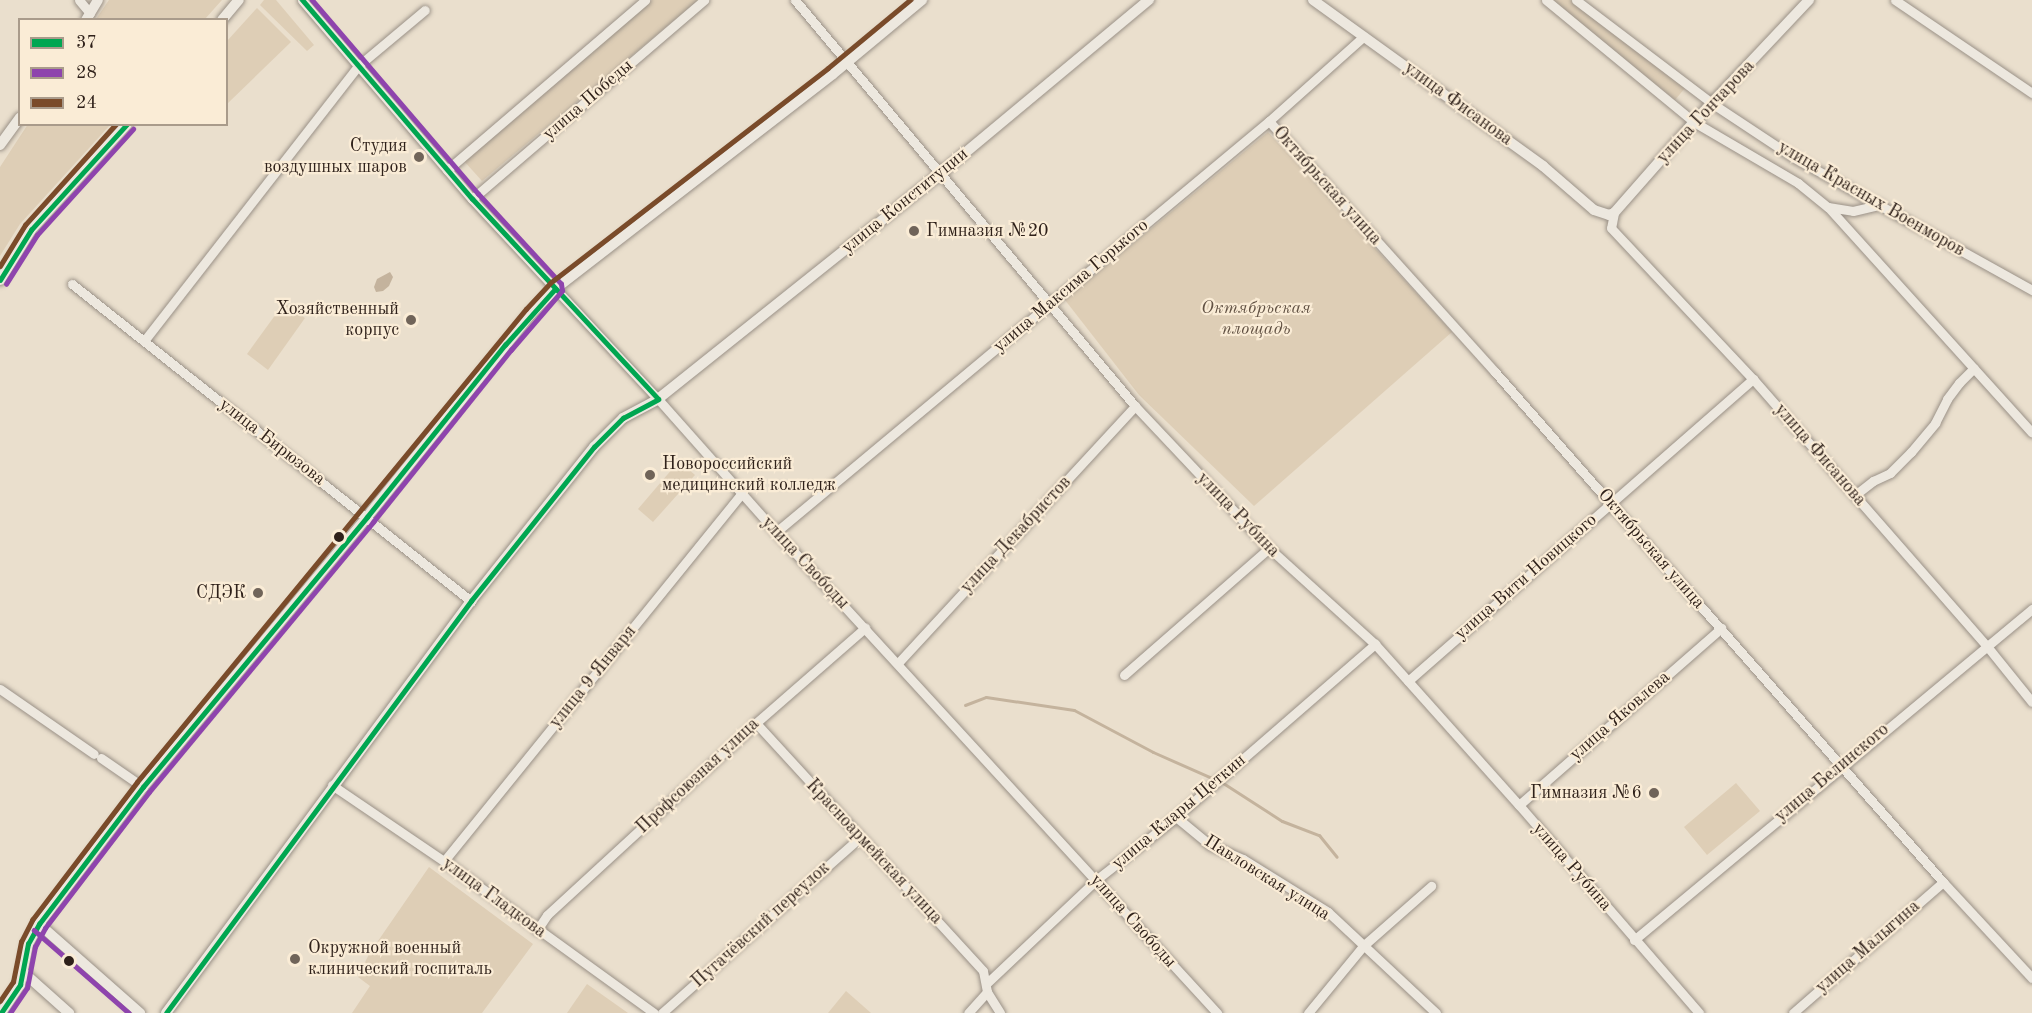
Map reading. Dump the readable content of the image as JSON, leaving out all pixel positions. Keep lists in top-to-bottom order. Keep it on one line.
{"streets":{"street":["улица Победы","улица Фисанова","улица Гончарова","Октябрьская улица","улица Красных Военморов","улица Конституции","улица Максима Горького","улица Бирюзова","улица Рубина","улица Декабристов","улица Свободы","улица Вити Новицкого","улица 9 Января","улица Яковлева","улица Белинского","Профсоюзная улица","улица Клары Цеткин","Красноармейская улица","Павловская улица","улица Гладкова","Пугачёвский переулок","улица Малыгина"]},"crossings":[["улица Победы","улица Свободы"],["улица Фисанова","улица Максима Горького"],["улица Фисанова","улица Вити Новицкого"],["улица Фисанова","улица Белинского"],["улица Гончарова","улица Красных Военморов"],["Октябрьская улица","улица Максима Горького"],["Октябрьская улица","улица Вити Новицкого"],["Октябрьская улица","улица Яковлева"],["Октябрьская улица","улица Белинского"],["Октябрьская улица","улица Малыгина"],["улица Конституции","улица Бирюзова"],["улица Конституции","улица Рубина"],["улица Конституции","улица Свободы"],["улица Конституции","улица Гладкова"],["улица Максима Горького","улица Рубина"],["улица Максима Горького","улица Свободы"],["улица Рубина","улица Декабристов"],["улица Рубина","улица Вити Новицкого"],["улица Рубина","улица Яковлева"],["улица Рубина","улица Белинского"],["улица Рубина","улица Клары Цеткин"],["улица Декабристов","улица Свободы"],["улица Свободы","улица 9 Января"],["улица Свободы","Профсоюзная улица"],["улица Свободы","улица Клары Цеткин"],["улица 9 Января","улица Гладкова"],["Профсоюзная улица","Красноармейская улица"],["Профсоюзная улица","улица Гладкова"],["улица Клары Цеткин","Красноармейская улица"],["улица Клары Цеткин","Павловская улица"],["Красноармейская улица","Пугачёвский переулок"]],"parks":["Октябрьская площадь"],"places":["Студия воздушных шаров","Гимназия №20","Хозяйственный корпус","Новороссийский медицинский колледж","СДЭК","Гимназия №6","Окружной военный клинический госпиталь"],"lines":["transit line 37","transit line 28","transit line 24"],"legend":["37","28","24"]}
